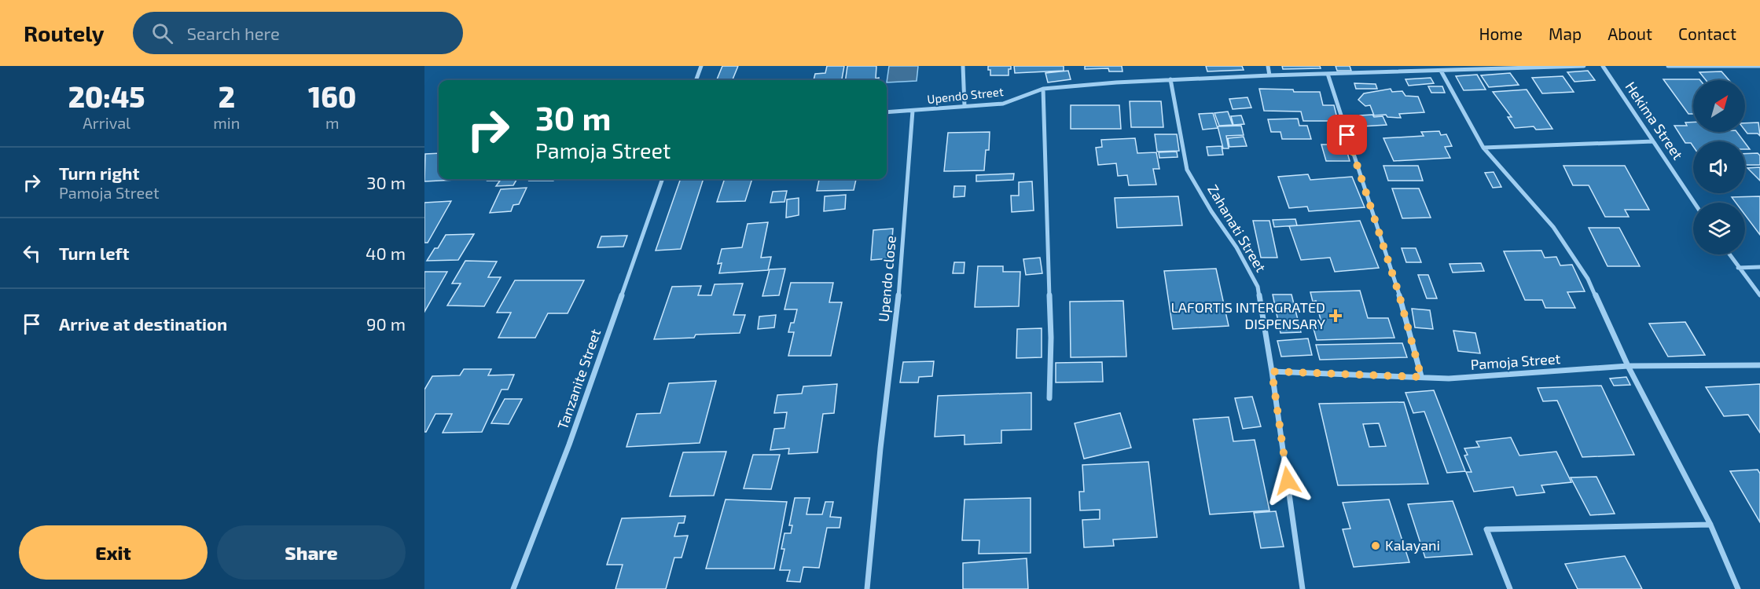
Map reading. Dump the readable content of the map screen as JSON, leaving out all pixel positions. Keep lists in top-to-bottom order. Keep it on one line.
{"streets":{"street":["Upendo Street","Hekima Street","Zahanati Street","Upendo close","Pamoja Street","Tanzanite Street"]},"crossings":[["Upendo Street","Zahanati Street"],["Upendo Street","Upendo close"],["Zahanati Street","Pamoja Street"]],"places":{"health":["LAFORTIS INTERGRATED DISPENSARY"],"other":["Kalayani"]},"north":"top right","page":{"header":"Routely","search":"Search here","nav":["Home","Map","About","Contact"],"eta":["20:45","Arrival","2","min","160","m"],"turn":["30 m","Pamoja Street"],"list":[{"name":"Turn right","note":"Pamoja Street","value":"30 m"},{"name":"Turn left","value":"40 m"},{"name":"Arrive at destination","value":"90 m"}],"buttons":["Exit","Share"]}}
